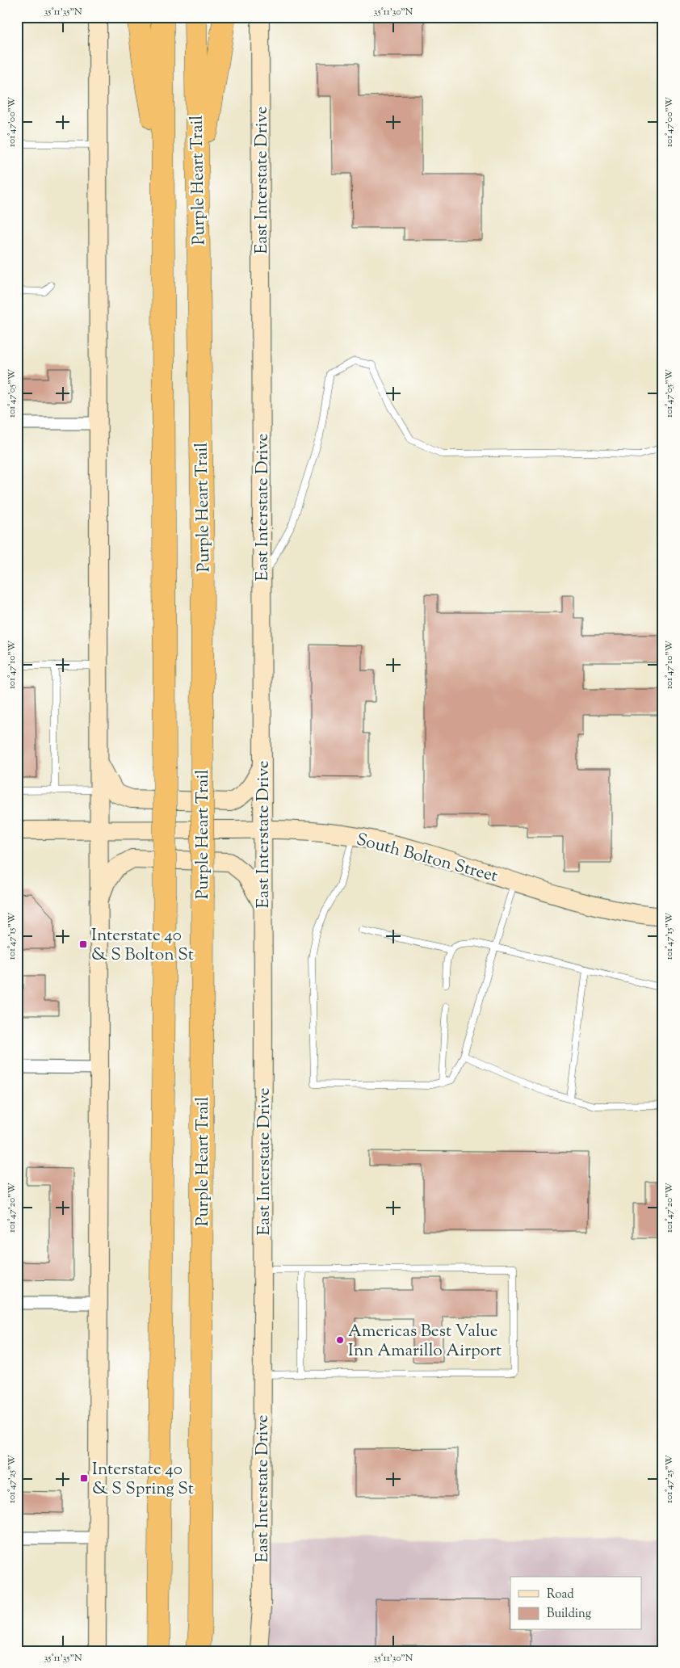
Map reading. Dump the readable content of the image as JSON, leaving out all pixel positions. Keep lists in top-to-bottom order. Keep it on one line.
{"streets":{"highway":["Purple Heart Trail"],"main road":["East Interstate Drive","South Bolton Street"]},"crossings":[["East Interstate Drive","South Bolton Street"]],"places":{"transit":["Interstate 40 & S Bolton St","Interstate 40 & S Spring St"],"other":["Americas Best Value Inn Amarillo Airport"]},"legend":["Road","Building"],"coordinates":["35°11'35\"N","35°11'30\"N","101°47'00\"W","101°47'05\"W","101°47'10\"W","101°47'15\"W","101°47'20\"W","101°47'25\"W"]}
